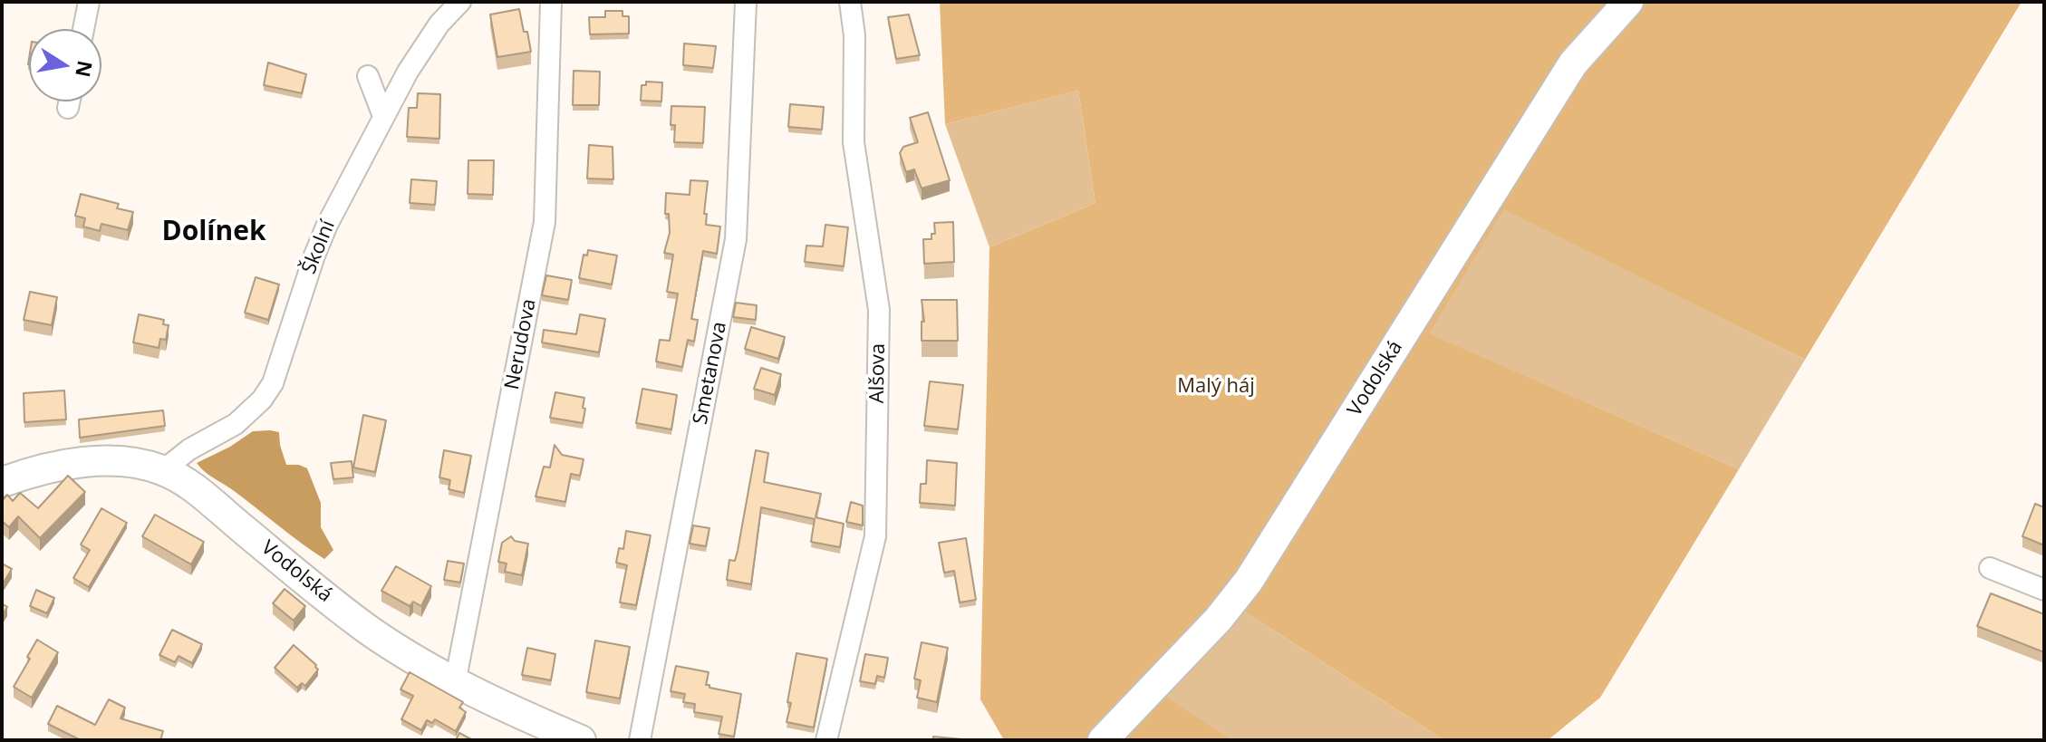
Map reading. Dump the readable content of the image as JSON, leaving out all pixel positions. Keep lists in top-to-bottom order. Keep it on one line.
{"streets":{"street":["Školní","Nerudova","Smetanova","Alšova","Vodolská"]},"crossings":[["Školní","Vodolská"],["Nerudova","Vodolská"]],"districts":["Dolínek"],"parks":["Malý háj"],"north":"right"}
